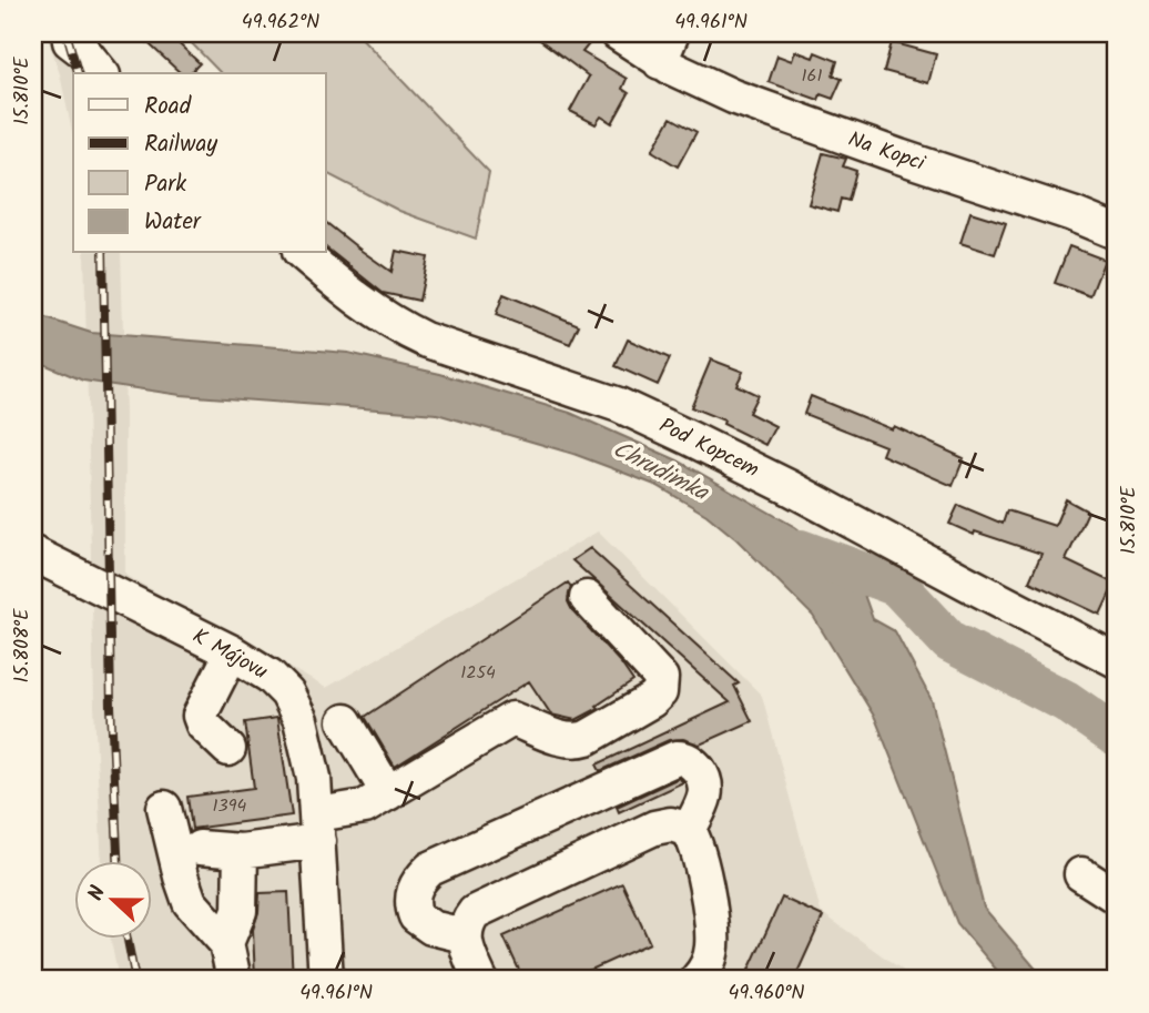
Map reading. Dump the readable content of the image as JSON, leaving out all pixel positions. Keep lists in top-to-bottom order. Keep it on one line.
{"streets":{"street":["Na Kopci","Pod Kopcem","K Májovu"]},"water":["Chrudimka"],"house_numbers":["161","1254","1394"],"legend":["Road","Railway","Park","Water"],"north":"left","coordinates":["49.962°N","49.961°N","15.810°E","15.808°E","49.960°N"]}
